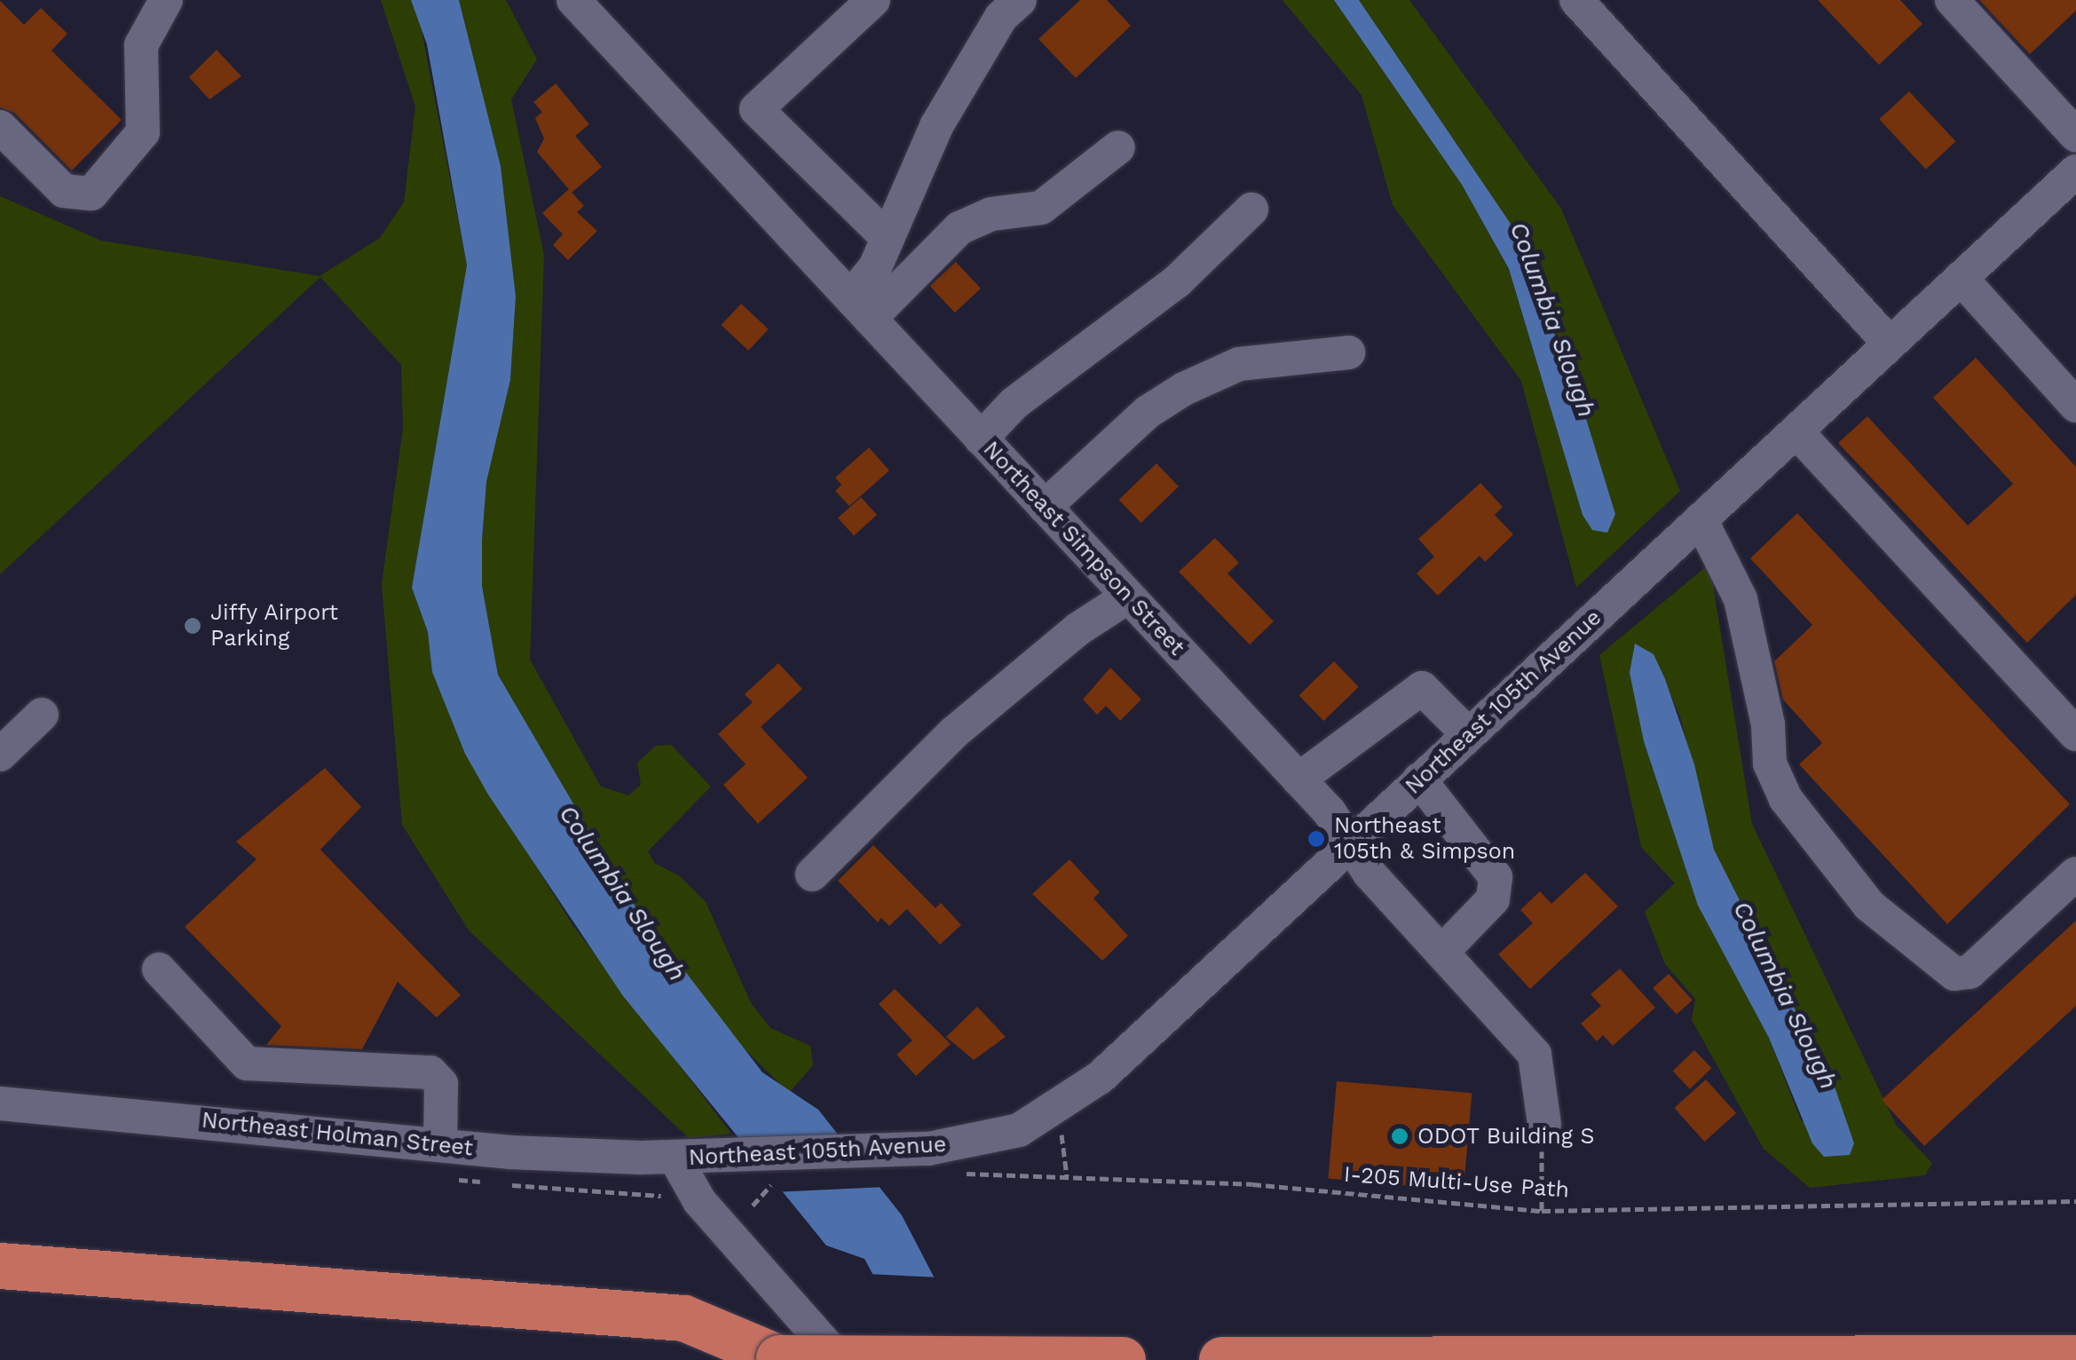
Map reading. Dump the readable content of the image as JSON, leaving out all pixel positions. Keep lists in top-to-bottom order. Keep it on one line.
{"streets":{"street":["Northeast Simpson Street","Northeast 105th Avenue","Northeast Holman Street"],"path":["I-205 Multi-Use Path"]},"crossings":[["Northeast Simpson Street","Northeast 105th Avenue"],["Northeast 105th Avenue","Northeast Holman Street"]],"water":["Columbia Slough"],"places":["Jiffy Airport Parking","Northeast 105th & Simpson","ODOT Building S"]}
